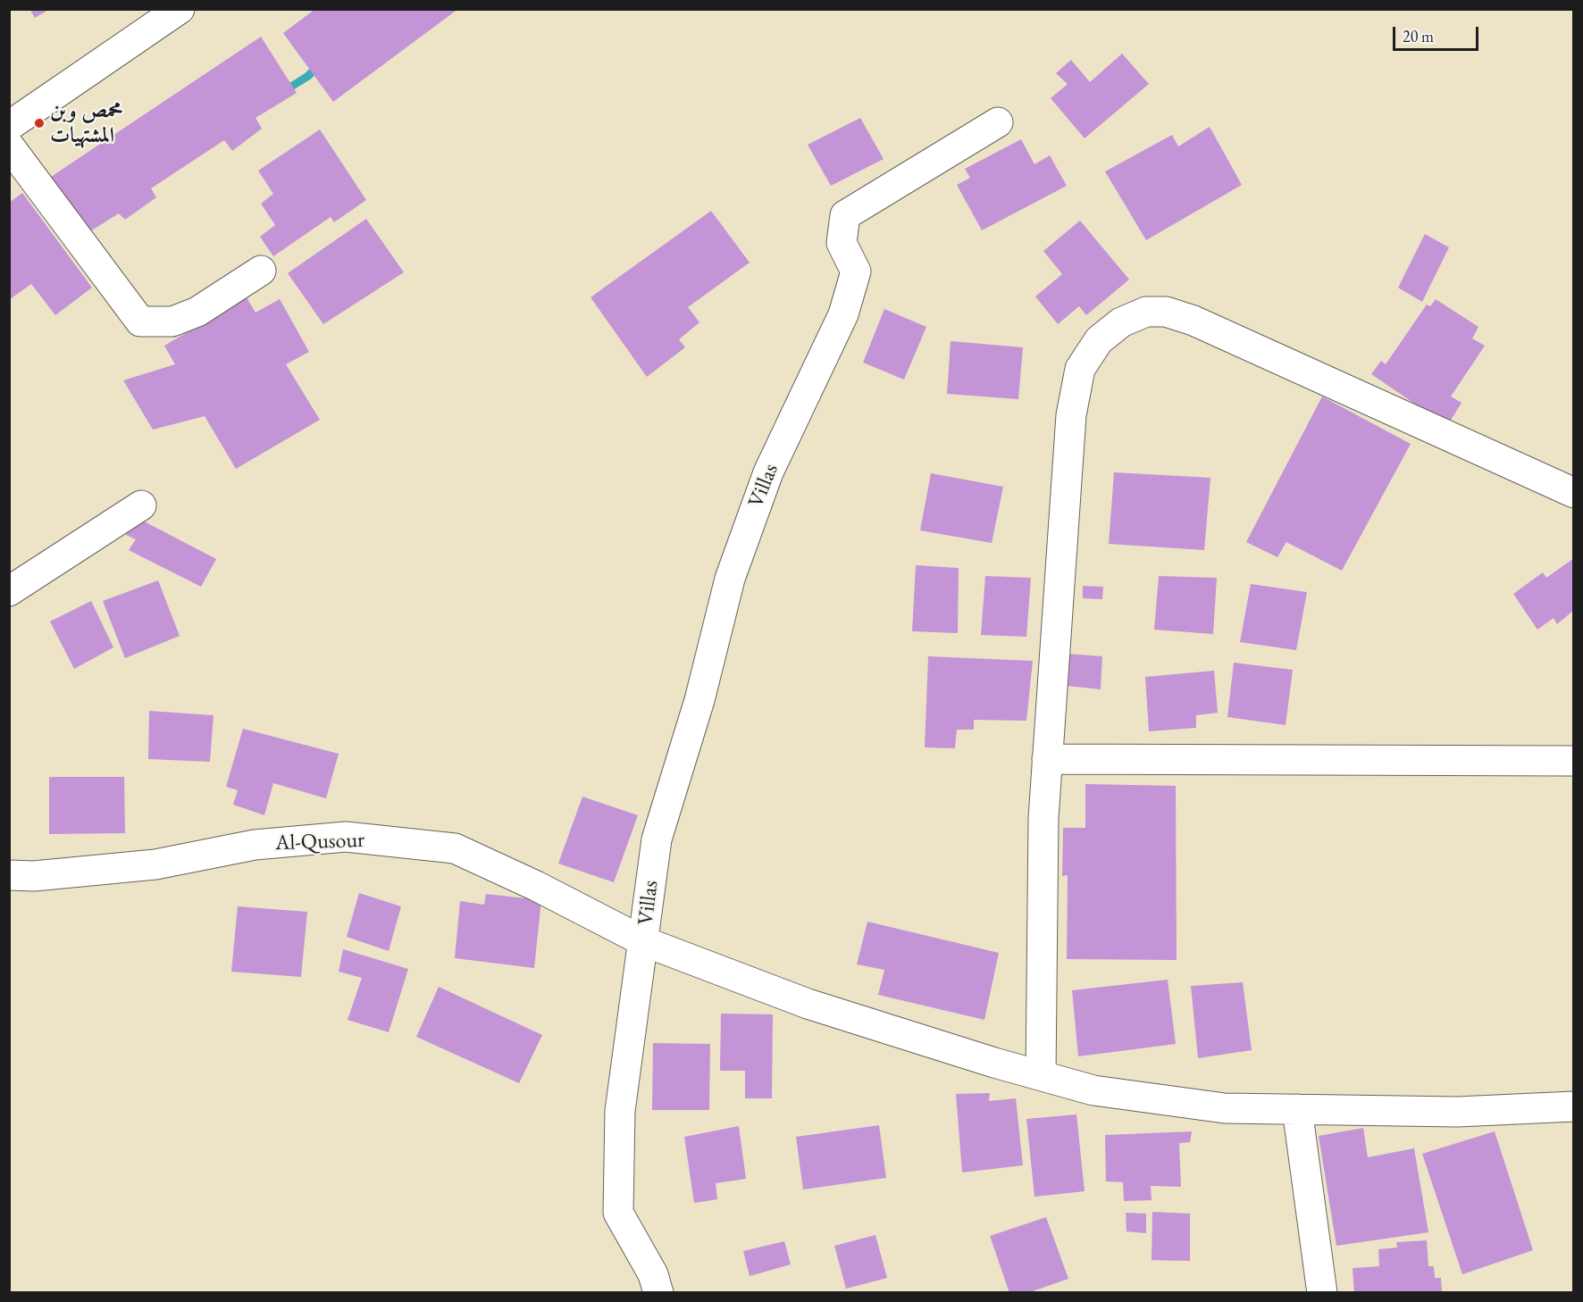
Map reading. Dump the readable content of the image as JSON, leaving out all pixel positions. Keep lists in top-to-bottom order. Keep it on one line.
{"streets":{"street":["Villas","Al-Qusour"]},"crossings":[["Villas","Al-Qusour"]],"places":["محمص وبن المشتهيات"],"scale_bar":"20 m"}
